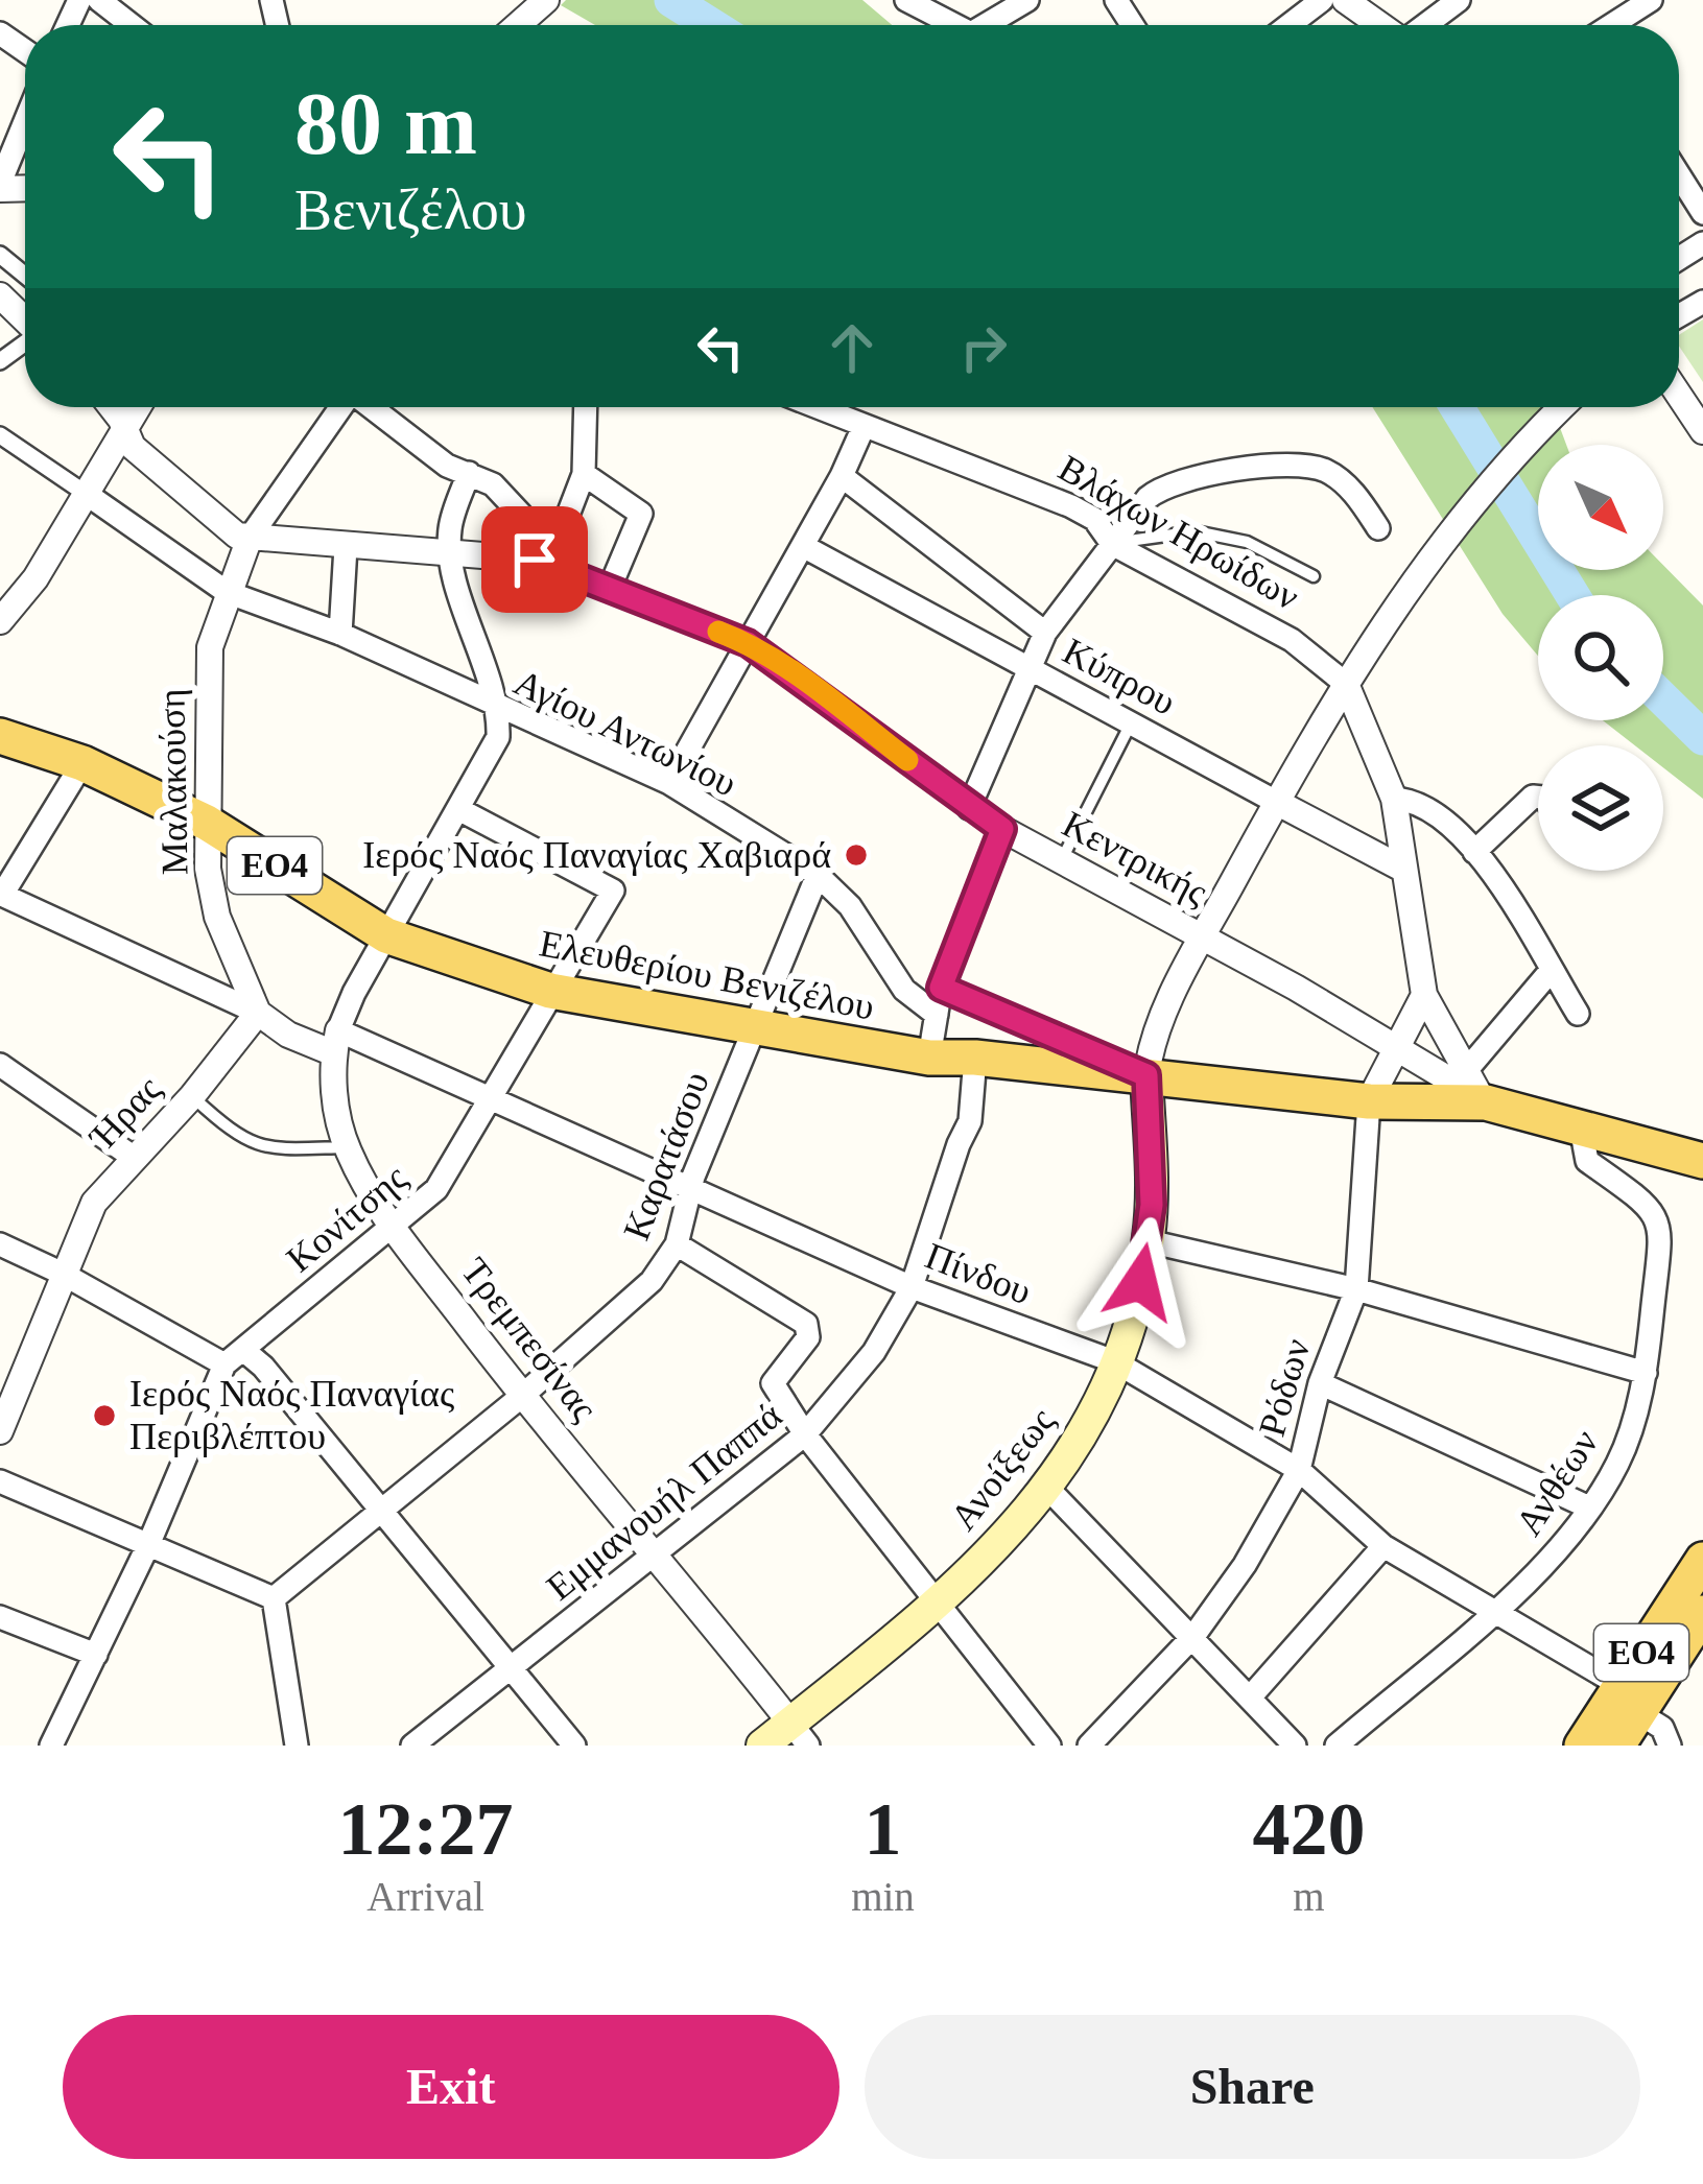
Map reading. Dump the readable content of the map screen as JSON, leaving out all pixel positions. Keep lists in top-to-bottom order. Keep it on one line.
{"streets":{"main road":["ΕΟ4","Ελευθερίου Βενιζέλου","Ανοίξεως"],"street":["Βλάχων Ηρωίδων","Κύπρου","Αγίου Αντωνίου","Μαλακούση","Κεντρικής","Ήρας","Καρατάσου","Κονίτσης","Πίνδου","Τρεμπεσίνας","Ρόδων","Ανθέων","Εμμανουήλ Παππά"]},"crossings":[["Βλάχων Ηρωίδων","Κύπρου"],["Βλάχων Ηρωίδων","Κεντρικής"],["Βλάχων Ηρωίδων","Ελευθερίου Βενιζέλου"],["Βλάχων Ηρωίδων","Ρόδων"],["Αγίου Αντωνίου","Μαλακούση"],["Αγίου Αντωνίου","Καρατάσου"],["Μαλακούση","Κεντρικής"],["Μαλακούση","Ελευθερίου Βενιζέλου"],["Μαλακούση","Ήρας"],["Κεντρικής","Ελευθερίου Βενιζέλου"],["Κεντρικής","Ρόδων"],["ΕΟ4","Πίνδου"],["Ελευθερίου Βενιζέλου","Καρατάσου"],["Ελευθερίου Βενιζέλου","Κονίτσης"],["Ελευθερίου Βενιζέλου","Ρόδων"],["Ελευθερίου Βενιζέλου","Ανοίξεως"],["Ελευθερίου Βενιζέλου","Ανθέων"],["Ελευθερίου Βενιζέλου","Εμμανουήλ Παππά"],["Καρατάσου","Πίνδου"],["Καρατάσου","Τρεμπεσίνας"],["Κονίτσης","Πίνδου"],["Κονίτσης","Τρεμπεσίνας"],["Πίνδου","Τρεμπεσίνας"],["Πίνδου","Ρόδων"],["Πίνδου","Ανοίξεως"],["Πίνδου","Ανθέων"],["Πίνδου","Εμμανουήλ Παππά"],["Τρεμπεσίνας","Ανοίξεως"],["Τρεμπεσίνας","Εμμανουήλ Παππά"]],"places":["Ιερός Ναός Παναγίας Χαβιαρά","Ιερός Ναός Παναγίας Περιβλέπτου"],"north":"bottom right","page":{"turn":["80 m","Βενιζέλου"],"eta":["12:27","Arrival","1","min","420","m"],"buttons":["Exit","Share"]}}
